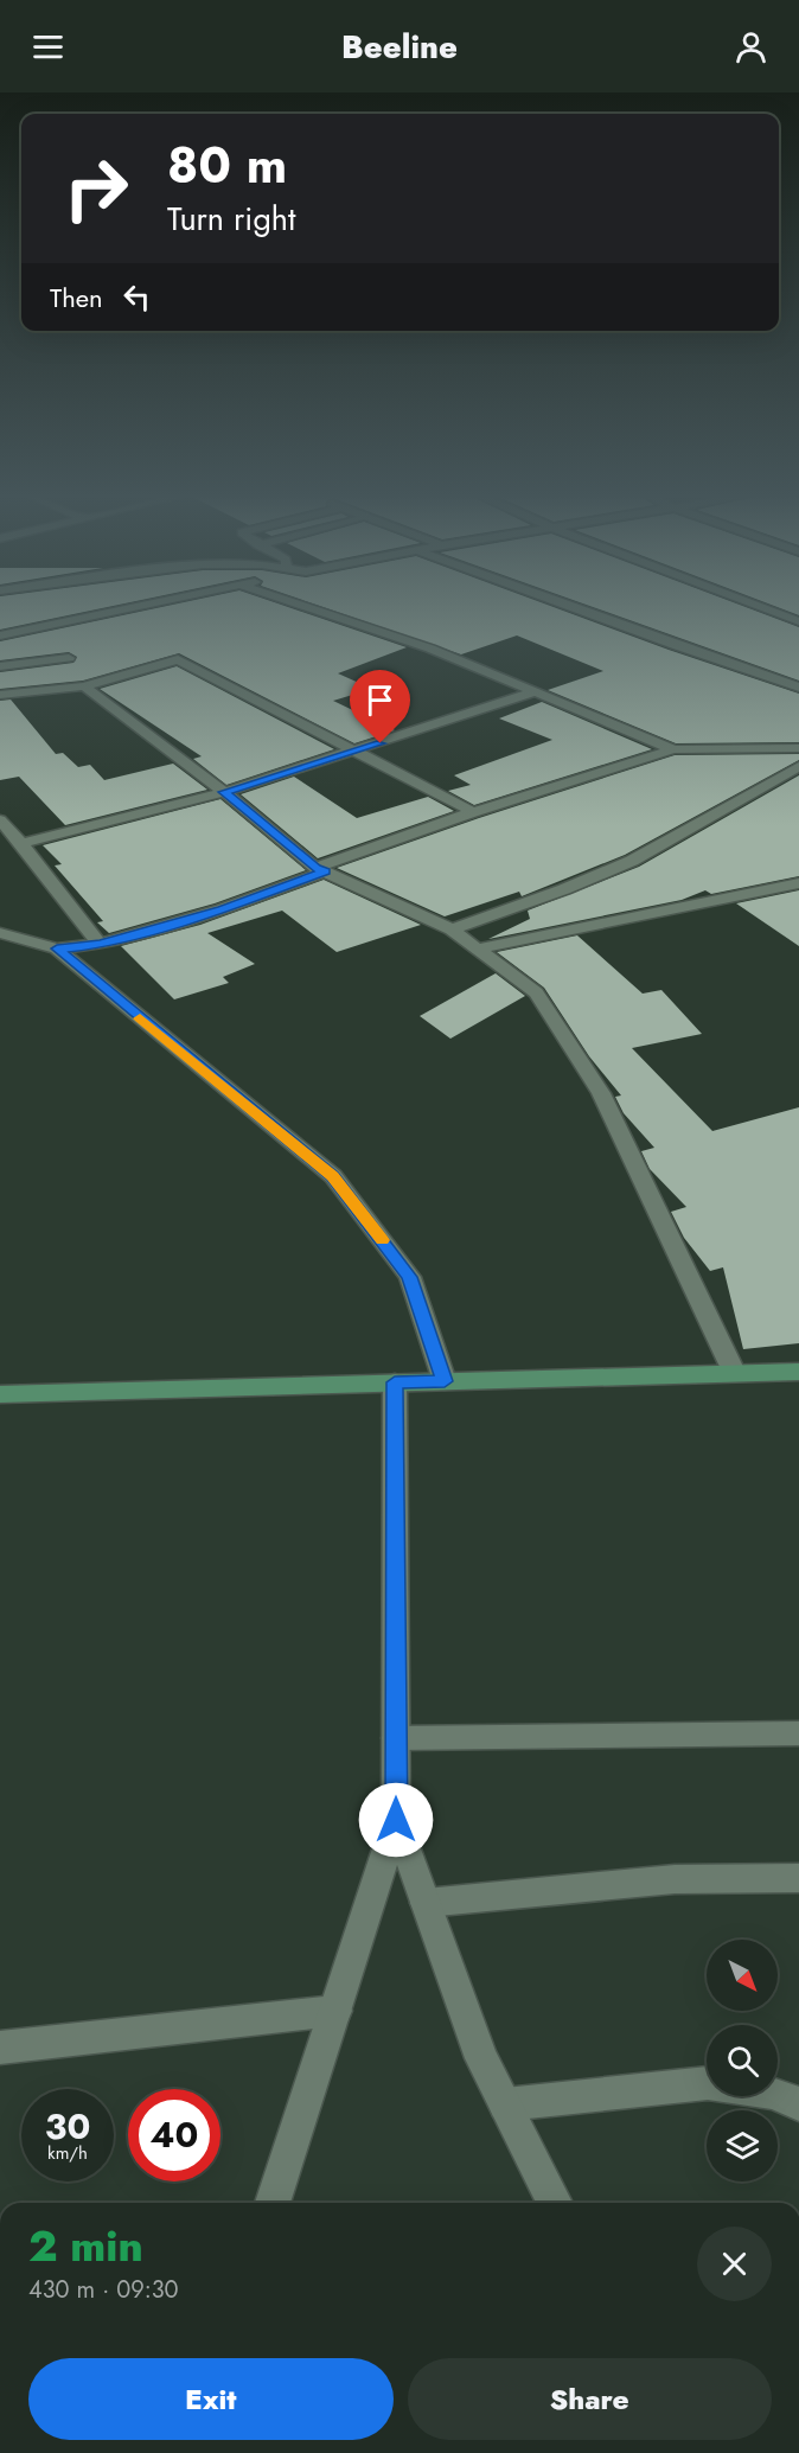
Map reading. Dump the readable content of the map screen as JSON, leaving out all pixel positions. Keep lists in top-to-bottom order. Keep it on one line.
{"north":"bottom right","page":{"header":"Beeline","turn":["80 m","Turn right"],"then":"Then","speed":"30 km/h","limit":"40","heading":["2 min","430 m · 09:30"],"buttons":["Exit","Share"]}}
